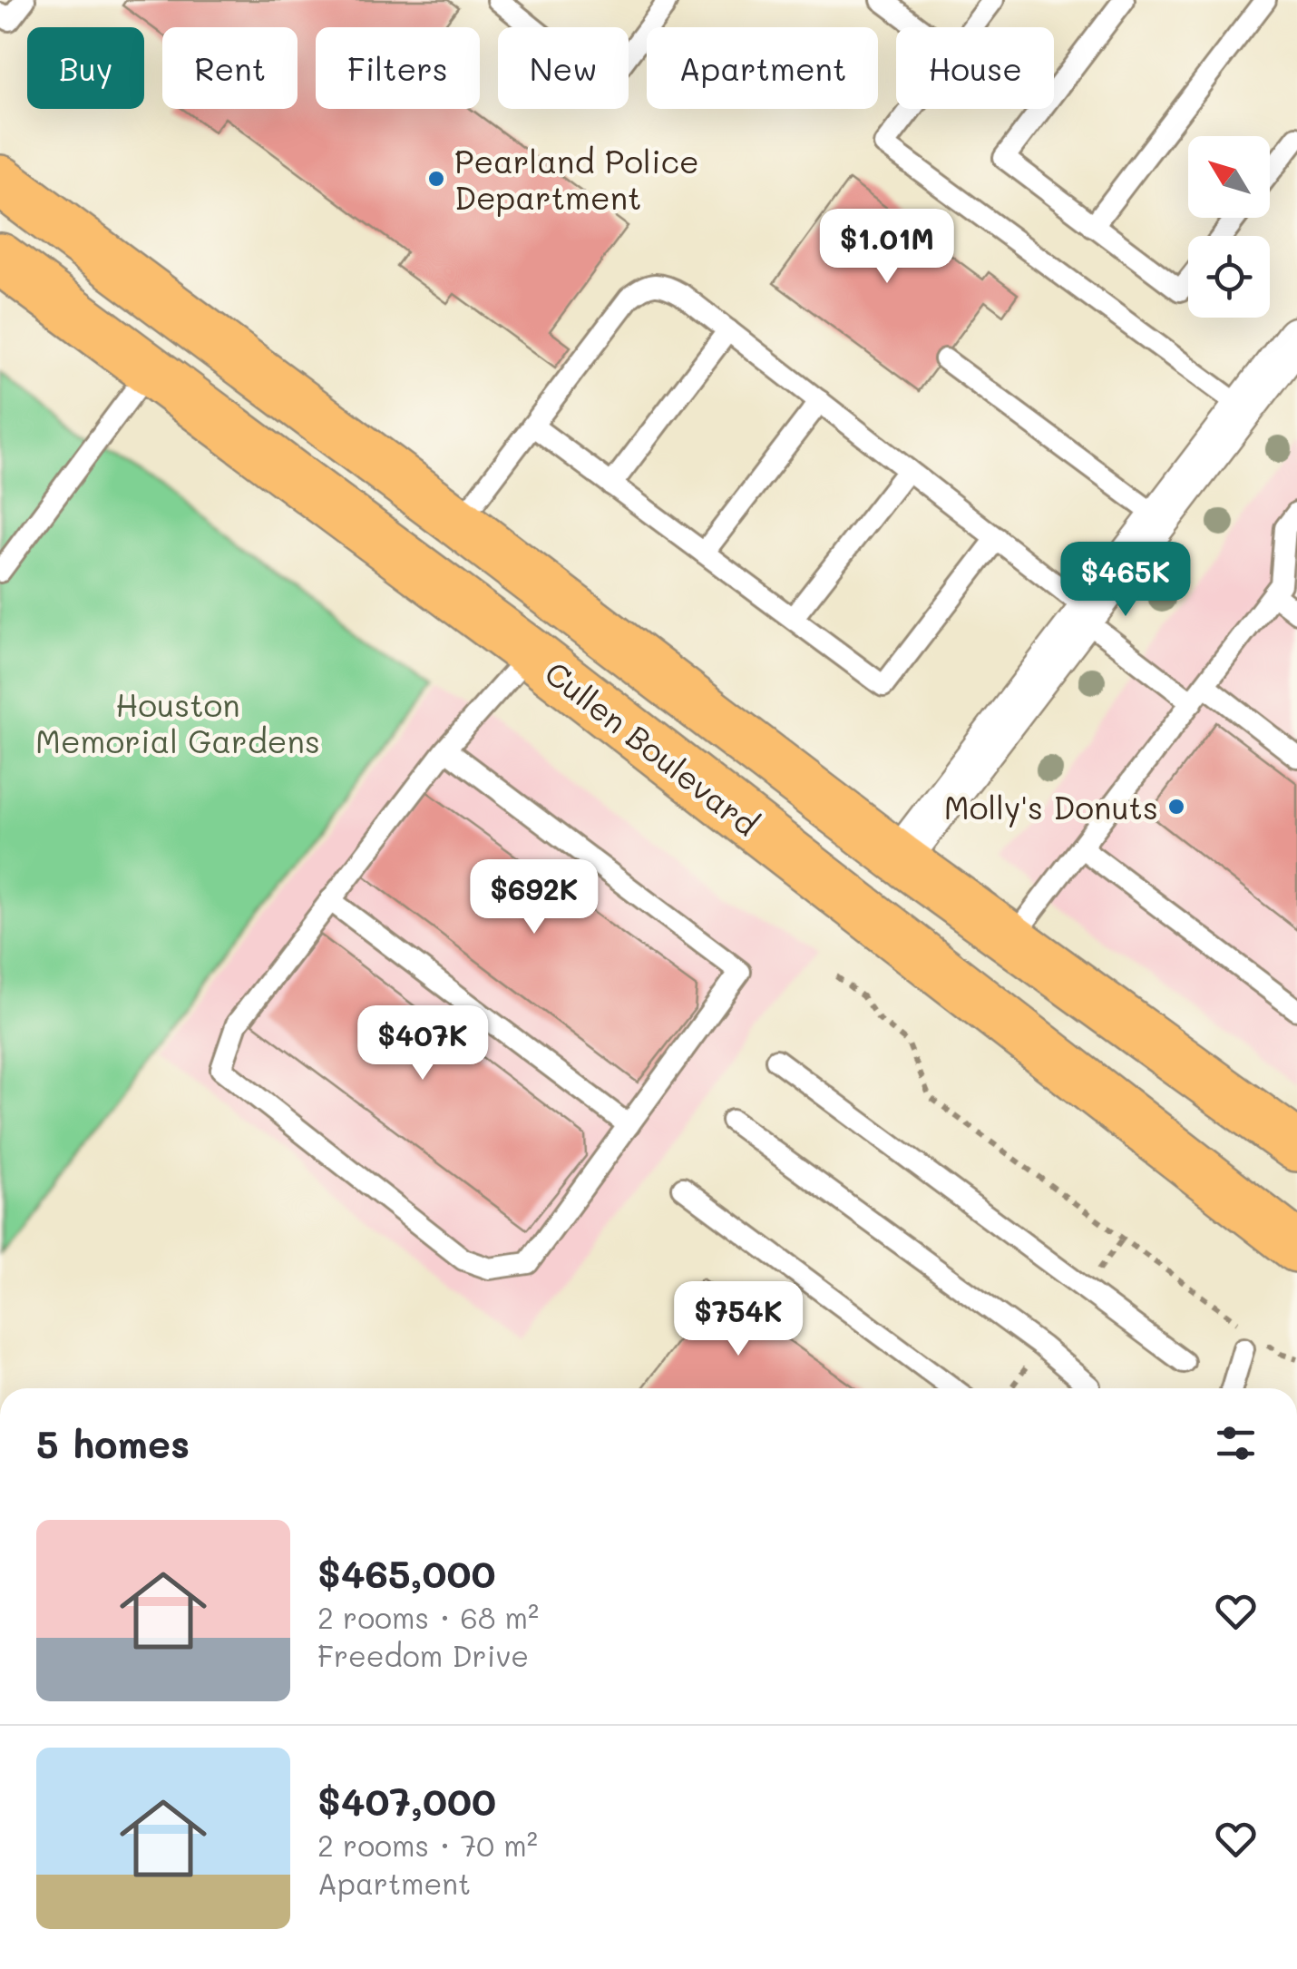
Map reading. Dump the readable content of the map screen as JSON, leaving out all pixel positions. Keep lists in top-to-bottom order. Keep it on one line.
{"streets":{"main road":["Cullen Boulevard"]},"parks":["Houston Memorial Gardens"],"places":["Pearland Police Department","Molly's Donuts"],"north":"top left","page":{"chip":["Buy","Rent","Filters","New","Apartment","House"],"price":["$1.01M","$465K","$692K","$407K","$754K"],"heading":"5 homes","list":[{"name":"$465,000","note":"2 rooms · 68 m² · Freedom Drive"},{"name":"$407,000","note":"2 rooms · 70 m² · Apartment"}]}}
